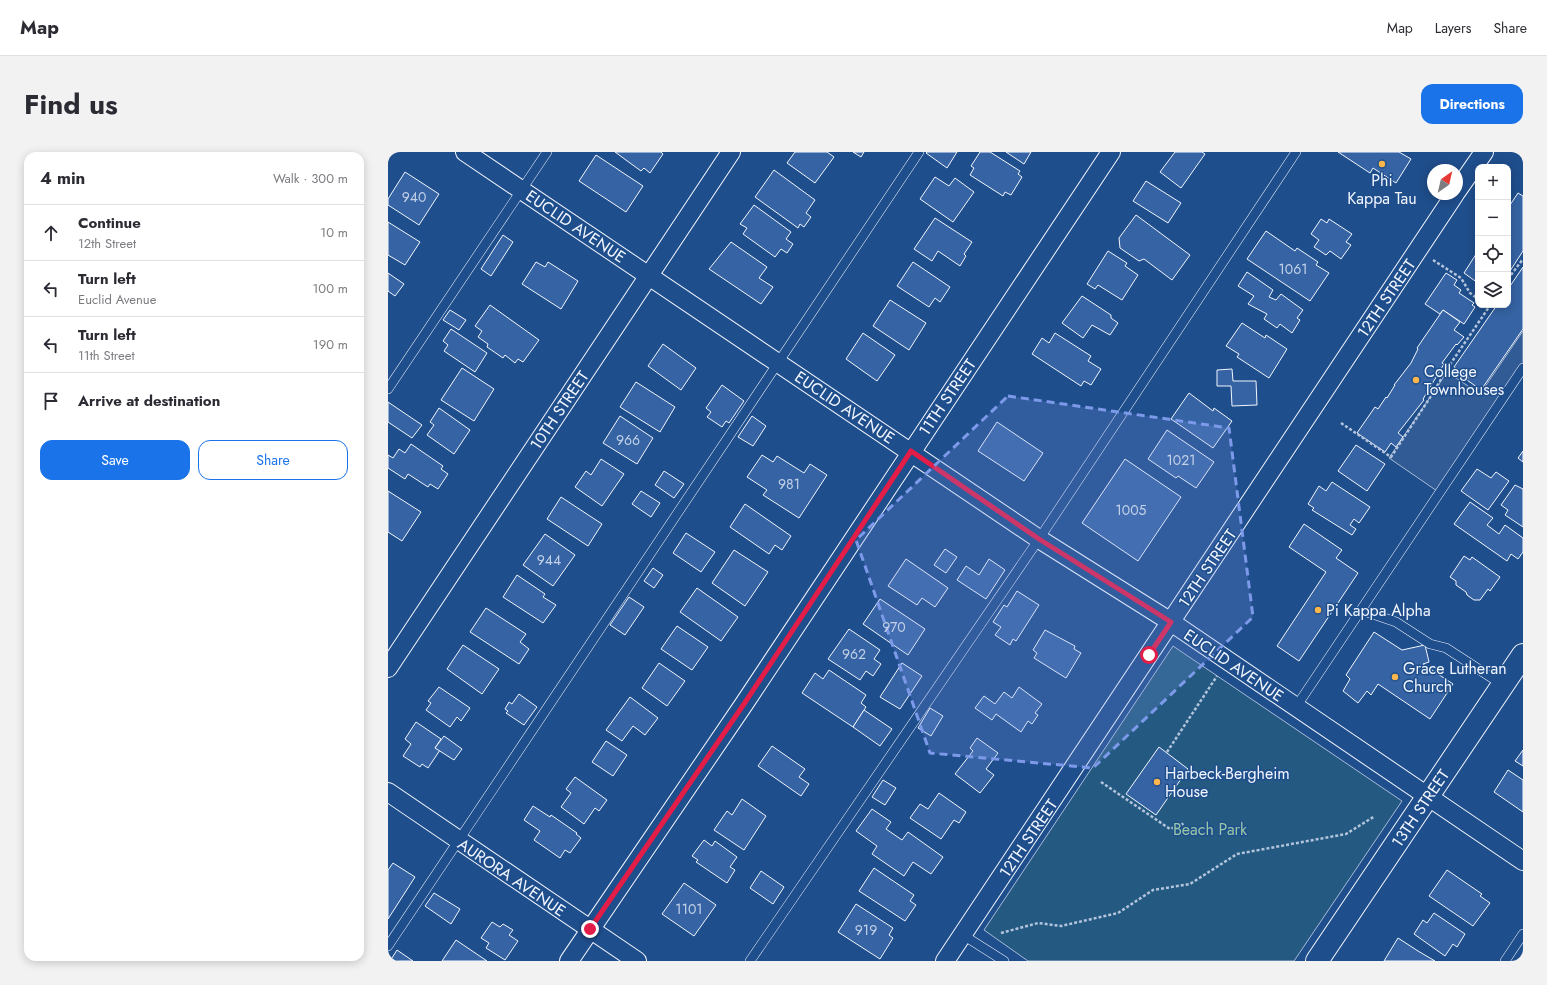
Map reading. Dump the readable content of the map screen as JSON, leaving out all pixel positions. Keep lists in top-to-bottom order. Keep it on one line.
{"streets":{"street":["EUCLID AVENUE","12TH STREET","11TH STREET","10TH STREET","13TH STREET","AURORA AVENUE"]},"crossings":[["EUCLID AVENUE","12TH STREET"],["EUCLID AVENUE","11TH STREET"],["EUCLID AVENUE","10TH STREET"],["EUCLID AVENUE","13TH STREET"],["11TH STREET","AURORA AVENUE"]],"parks":["Beach Park"],"places":["Phi Kappa Tau","College Townhouses","Pi Kappa Alpha","Grace Lutheran Church","Harbeck-Bergheim House"],"house_numbers":["940","1061","966","1021","981","1005","944","970","962","1101","919"],"north":"top right","page":{"header":"Map","nav":["Map","Layers","Share"],"title":"Find us","buttons":["Directions",["Save","Share"]],"heading":["4 min","Walk · 300 m"],"map_buttons":["+","−"],"list":[["Continue","12th Street","10 m"],["Turn left","Euclid Avenue","100 m"],["Turn left","11th Street","190 m"],"Arrive at destination"]}}
